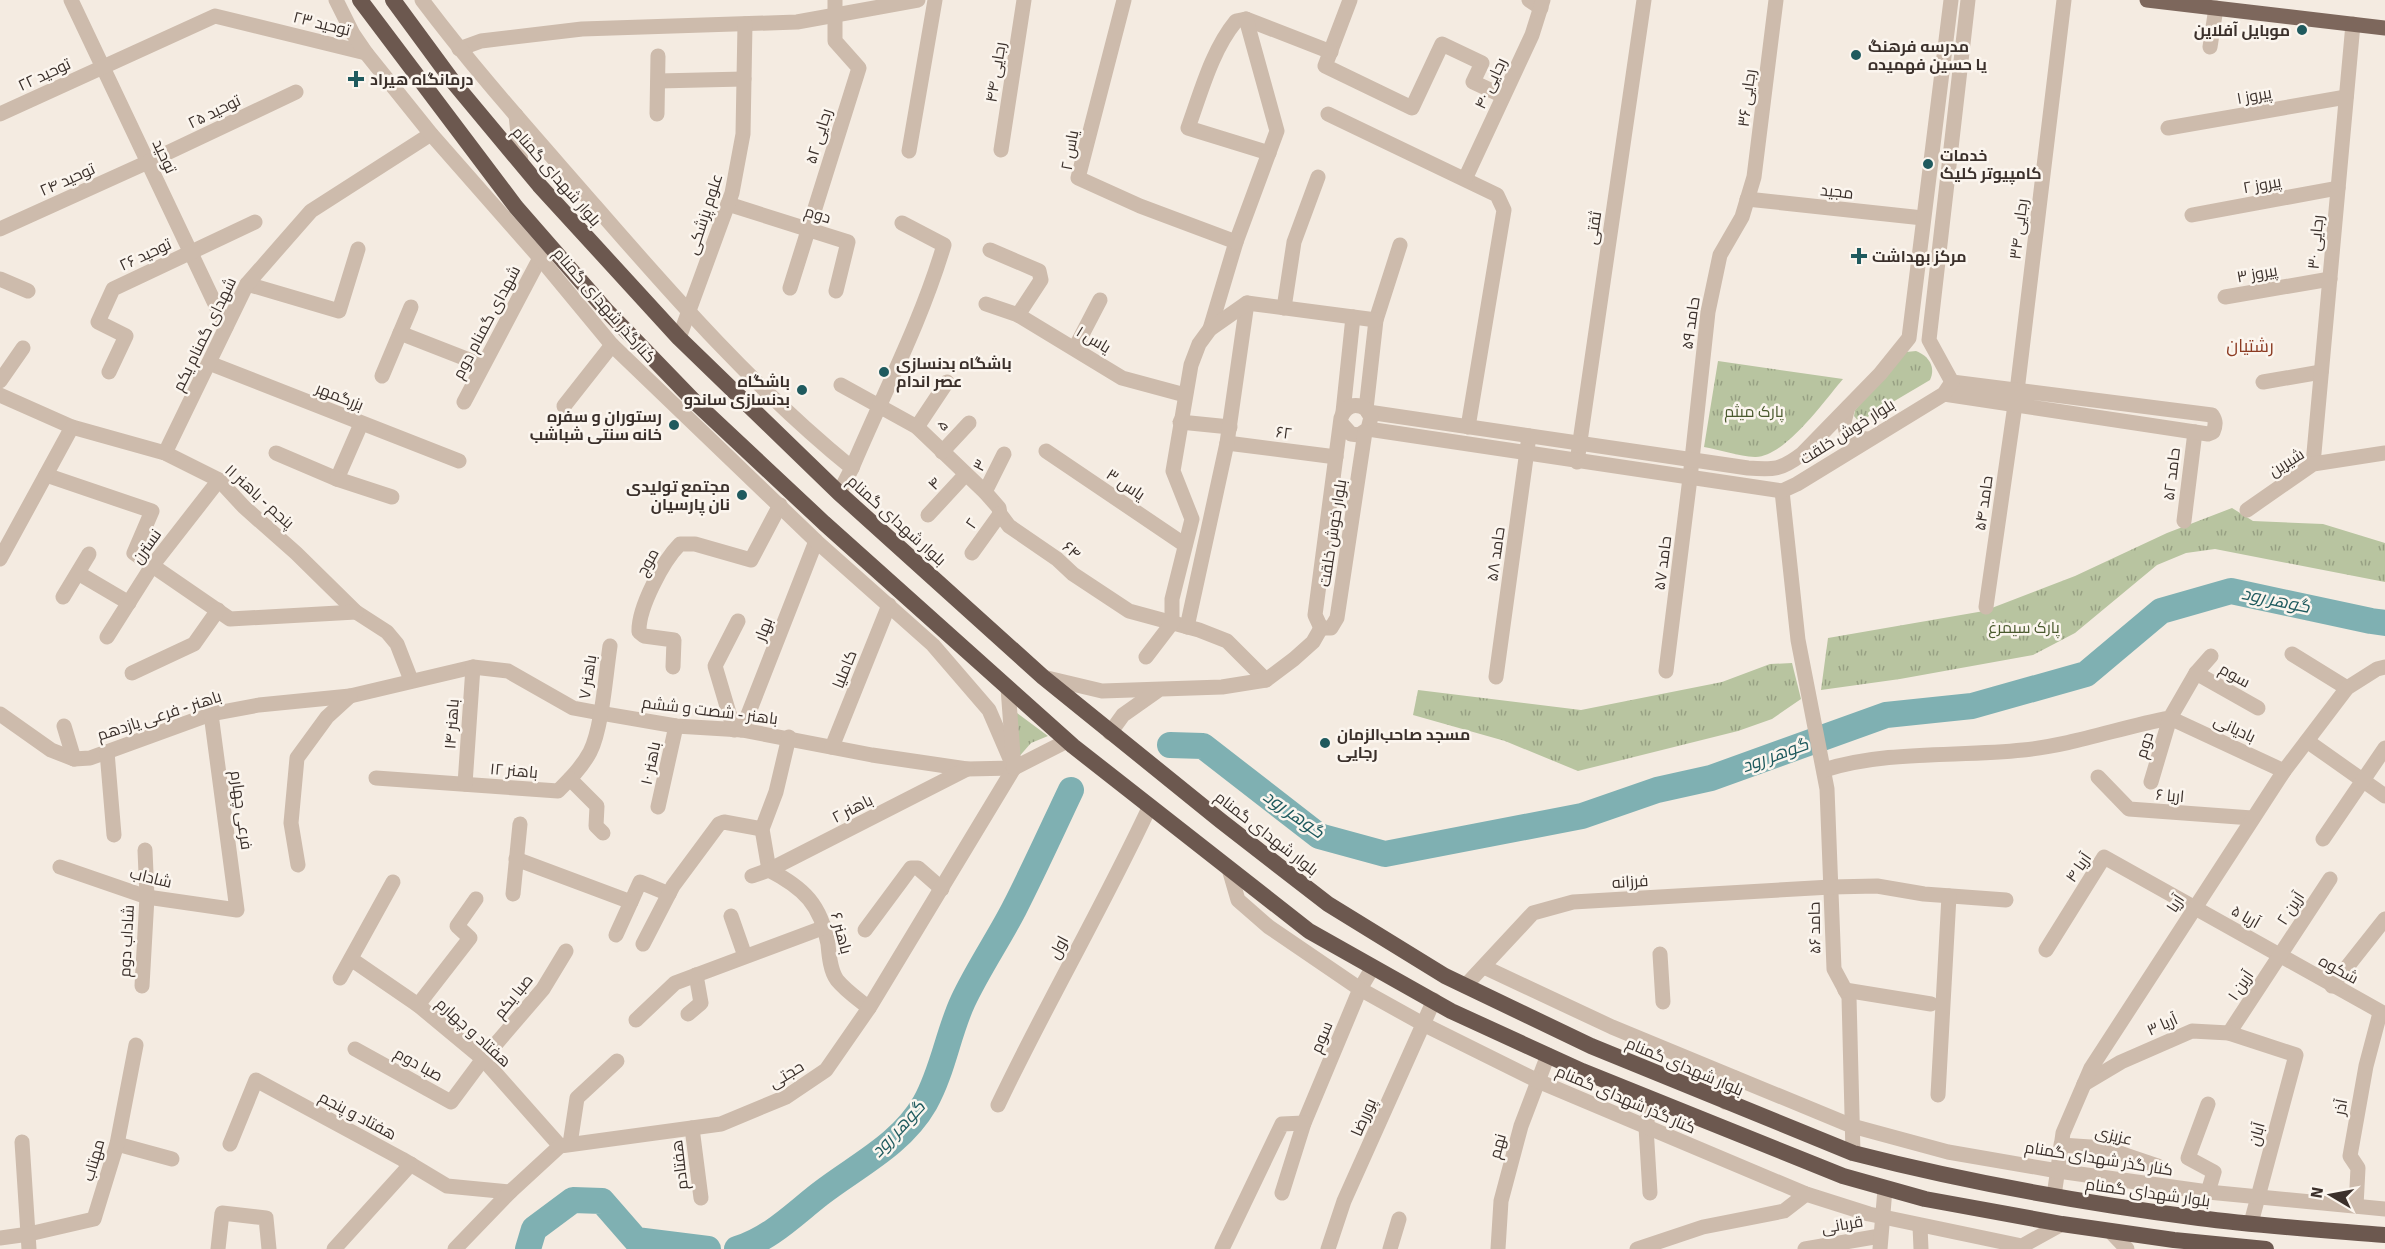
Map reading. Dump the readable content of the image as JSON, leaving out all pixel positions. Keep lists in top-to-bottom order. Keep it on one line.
{"streets":{"highway":["بلوار شهدای گمنام"],"street":["توحید ۲۳","رجایی ۴۴","توحید ۲۲","رجایی ۴۰","پیروز ۱","رجایی ۳۶","توحید ۲۵","رجایی ۵۲","یاس ۲","توحید","توحید ۲۴","پیروز ۲","مجید","علوم پزشکی","دوم","ثقتی","رجایی ۳۴","رجایی ۳۰","توحید ۲۶","پیروز ۳","کنارگذر شهدای گمنام","شهدای گمنام دوم","حامد ۵۹","شهدای گمنام یکم","یاس ۱","بزرگمهر","۵","بلوار خوش خلقت","۶۲","شیرین","۳","حامد ۵۲","۴","یاس ۳","پنجم - باهنر ۱۱","حامد ۵۴","۲","نسترن","۶۴","حامد ۵۸","موج","حامد ۵۷","بهار","کاملیا","سوم","باهنر ۷","باهنر - شصت و ششم","باهنر - فرعی یازدهم","باهنر ۱۴","بادیانی","باهنر ۱۰","باهنر ۱۲","اریا ۶","باهنر ۲","فرعی چهارم","آریا ۴","شاداب","فرزانه","آریا","آرین ۲","آریا ۵","حامد ۵۶","باهنر ۶","شاداب دوم","اول","شکوه","آرین ۱","صبا یکم","آریا ۳","هفتاد و چهارم","صبا دوم","حجتی","کنار گذر شهدای گمنام","آذر","هفتاد و پنجم","پوررضا","آبان","عزیزی","نهم","مهتاب","هفتادم","قربانی"]},"crossings":[["توحید ۲۳","توحید ۲۲"],["توحید ۲۳","توحید"],["توحید ۲۳","کنارگذر شهدای گمنام"],["توحید ۲۲","توحید"],["پیروز ۱","رجایی ۳۰"],["رجایی ۳۶","مجید"],["رجایی ۳۶","حامد ۵۹"],["توحید ۲۵","توحید"],["توحید ۲۵","توحید ۲۴"],["رجایی ۵۲","دوم"],["توحید","توحید ۲۴"],["توحید","توحید ۲۶"],["توحید","شهدای گمنام یکم"],["بلوار شهدای گمنام","علوم پزشکی"],["بلوار شهدای گمنام","بلوار خوش خلقت"],["بلوار شهدای گمنام","فرزانه"],["بلوار شهدای گمنام","آریا"],["بلوار شهدای گمنام","حامد ۵۶"],["بلوار شهدای گمنام","آبان"],["پیروز ۲","رجایی ۳۰"],["مجید","حامد ۵۹"],["علوم پزشکی","دوم"],["دوم","سوم"],["دوم","بادیانی"],["ثقتی","بلوار خوش خلقت"],["رجایی ۳۴","حامد ۵۴"],["رجایی ۳۰","پیروز ۳"],["رجایی ۳۰","شیرین"],["کنارگذر شهدای گمنام","شهدای گمنام دوم"],["کنارگذر شهدای گمنام","شهدای گمنام یکم"],["کنارگذر شهدای گمنام","موج"],["کنارگذر شهدای گمنام","بهار"],["کنارگذر شهدای گمنام","کاملیا"],["کنارگذر شهدای گمنام","باهنر - شصت و ششم"],["کنارگذر شهدای گمنام","حجتی"],["حامد ۵۹","بلوار خوش خلقت"],["حامد ۵۹","حامد ۵۷"],["شهدای گمنام یکم","بزرگمهر"],["شهدای گمنام یکم","پنجم - باهنر ۱۱"],["۵","۶۴"],["بلوار خوش خلقت","۶۲"],["بلوار خوش خلقت","۶۴"],["بلوار خوش خلقت","حامد ۵۸"],["بلوار خوش خلقت","حامد ۵۷"],["بلوار خوش خلقت","حامد ۵۶"],["۳","۶۴"],["۴","۶۴"],["پنجم - باهنر ۱۱","نسترن"],["پنجم - باهنر ۱۱","باهنر - شصت و ششم"],["پنجم - باهنر ۱۱","باهنر - فرعی یازدهم"],["۲","۶۴"],["بهار","باهنر - شصت و ششم"],["کاملیا","باهنر - شصت و ششم"],["سوم","کنار گذر شهدای گمنام"],["باهنر ۷","باهنر - شصت و ششم"],["باهنر ۷","باهنر ۱۲"],["باهنر - شصت و ششم","باهنر - فرعی یازدهم"],["باهنر - شصت و ششم","باهنر ۱۴"],["باهنر - شصت و ششم","باهنر ۱۰"],["باهنر - شصت و ششم","باهنر ۱۲"],["باهنر - شصت و ششم","باهنر ۲"],["باهنر - شصت و ششم","حجتی"],["باهنر - فرعی یازدهم","فرعی چهارم"],["باهنر ۱۴","باهنر ۱۲"],["بادیانی","آریا"],["اریا ۶","آریا"],["باهنر ۲","باهنر ۶"],["فرعی چهارم","شاداب"],["آریا ۴","آریا"],["آریا ۴","آریا ۵"],["شاداب","شاداب دوم"],["فرزانه","حامد ۵۶"],["فرزانه","کنار گذر شهدای گمنام"],["آریا","آریا ۵"],["آریا","آریا ۳"],["آریا","کنار گذر شهدای گمنام"],["آریا","عزیزی"],["آرین ۲","آریا ۵"],["آرین ۲","شکوه"],["آرین ۲","آرین ۱"],["آریا ۵","شکوه"],["آریا ۵","آرین ۱"],["حامد ۵۶","کنار گذر شهدای گمنام"],["باهنر ۶","حجتی"],["شکوه","آرین ۱"],["شکوه","آذر"],["آرین ۱","آریا ۳"],["صبا یکم","هفتاد و چهارم"],["صبا یکم","صبا دوم"],["آریا ۳","آبان"],["هفتاد و چهارم","صبا دوم"],["هفتاد و چهارم","حجتی"],["حجتی","هفتادم"],["کنار گذر شهدای گمنام","آذر"],["کنار گذر شهدای گمنام","پوررضا"],["کنار گذر شهدای گمنام","آبان"],["کنار گذر شهدای گمنام","نهم"],["کنار گذر شهدای گمنام","قربانی"]],"districts":["رشتیان"],"water":["گوهر رود"],"parks":["پارک میثم","پارک سیمرغ"],"places":{"other":["موبایل آفلاین","مدرسه فرهنگ یا حسین فهمیده","خدمات کامپیوتر کلیک","باشگاه بدنسازی عصر اندام","باشگاه بدنسازی ساندو","رستوران و سفره خانه سنتی شباشب","مجتمع تولیدی نان پارسیان","مسجد صاحب‌الزمان رجایی"],"health":["درمانگاه هیراد","مرکز بهداشت"]},"north":"left"}
